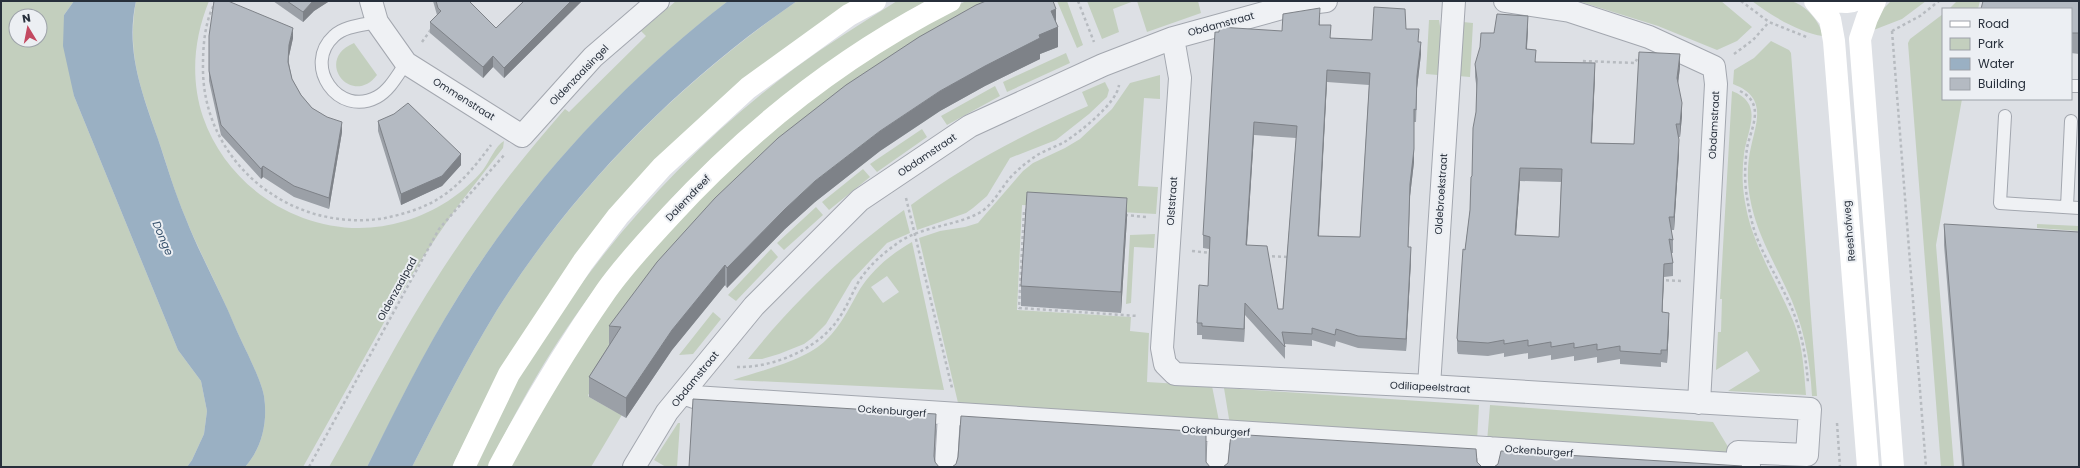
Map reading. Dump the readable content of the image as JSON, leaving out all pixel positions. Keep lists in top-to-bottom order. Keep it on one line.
{"streets":{"street":["Obdamstraat","Oldenzaalsingel","Ommenstraat","Oldebroekstraat","Dalemdreef","Olststraat","Reeshofweg","Odiliapeelstraat","Ockenburgerf"],"path":["Oldenzaalpad"]},"crossings":[["Obdamstraat","Olststraat"],["Obdamstraat","Odiliapeelstraat"],["Obdamstraat","Ockenburgerf"],["Oldenzaalsingel","Ommenstraat"],["Oldenzaalsingel","Oldenzaalpad"],["Ommenstraat","Oldenzaalpad"],["Oldebroekstraat","Odiliapeelstraat"],["Olststraat","Odiliapeelstraat"],["Odiliapeelstraat","Ockenburgerf"]],"water":["Donge"],"legend":["Road","Park","Water","Building"],"north":"top"}
